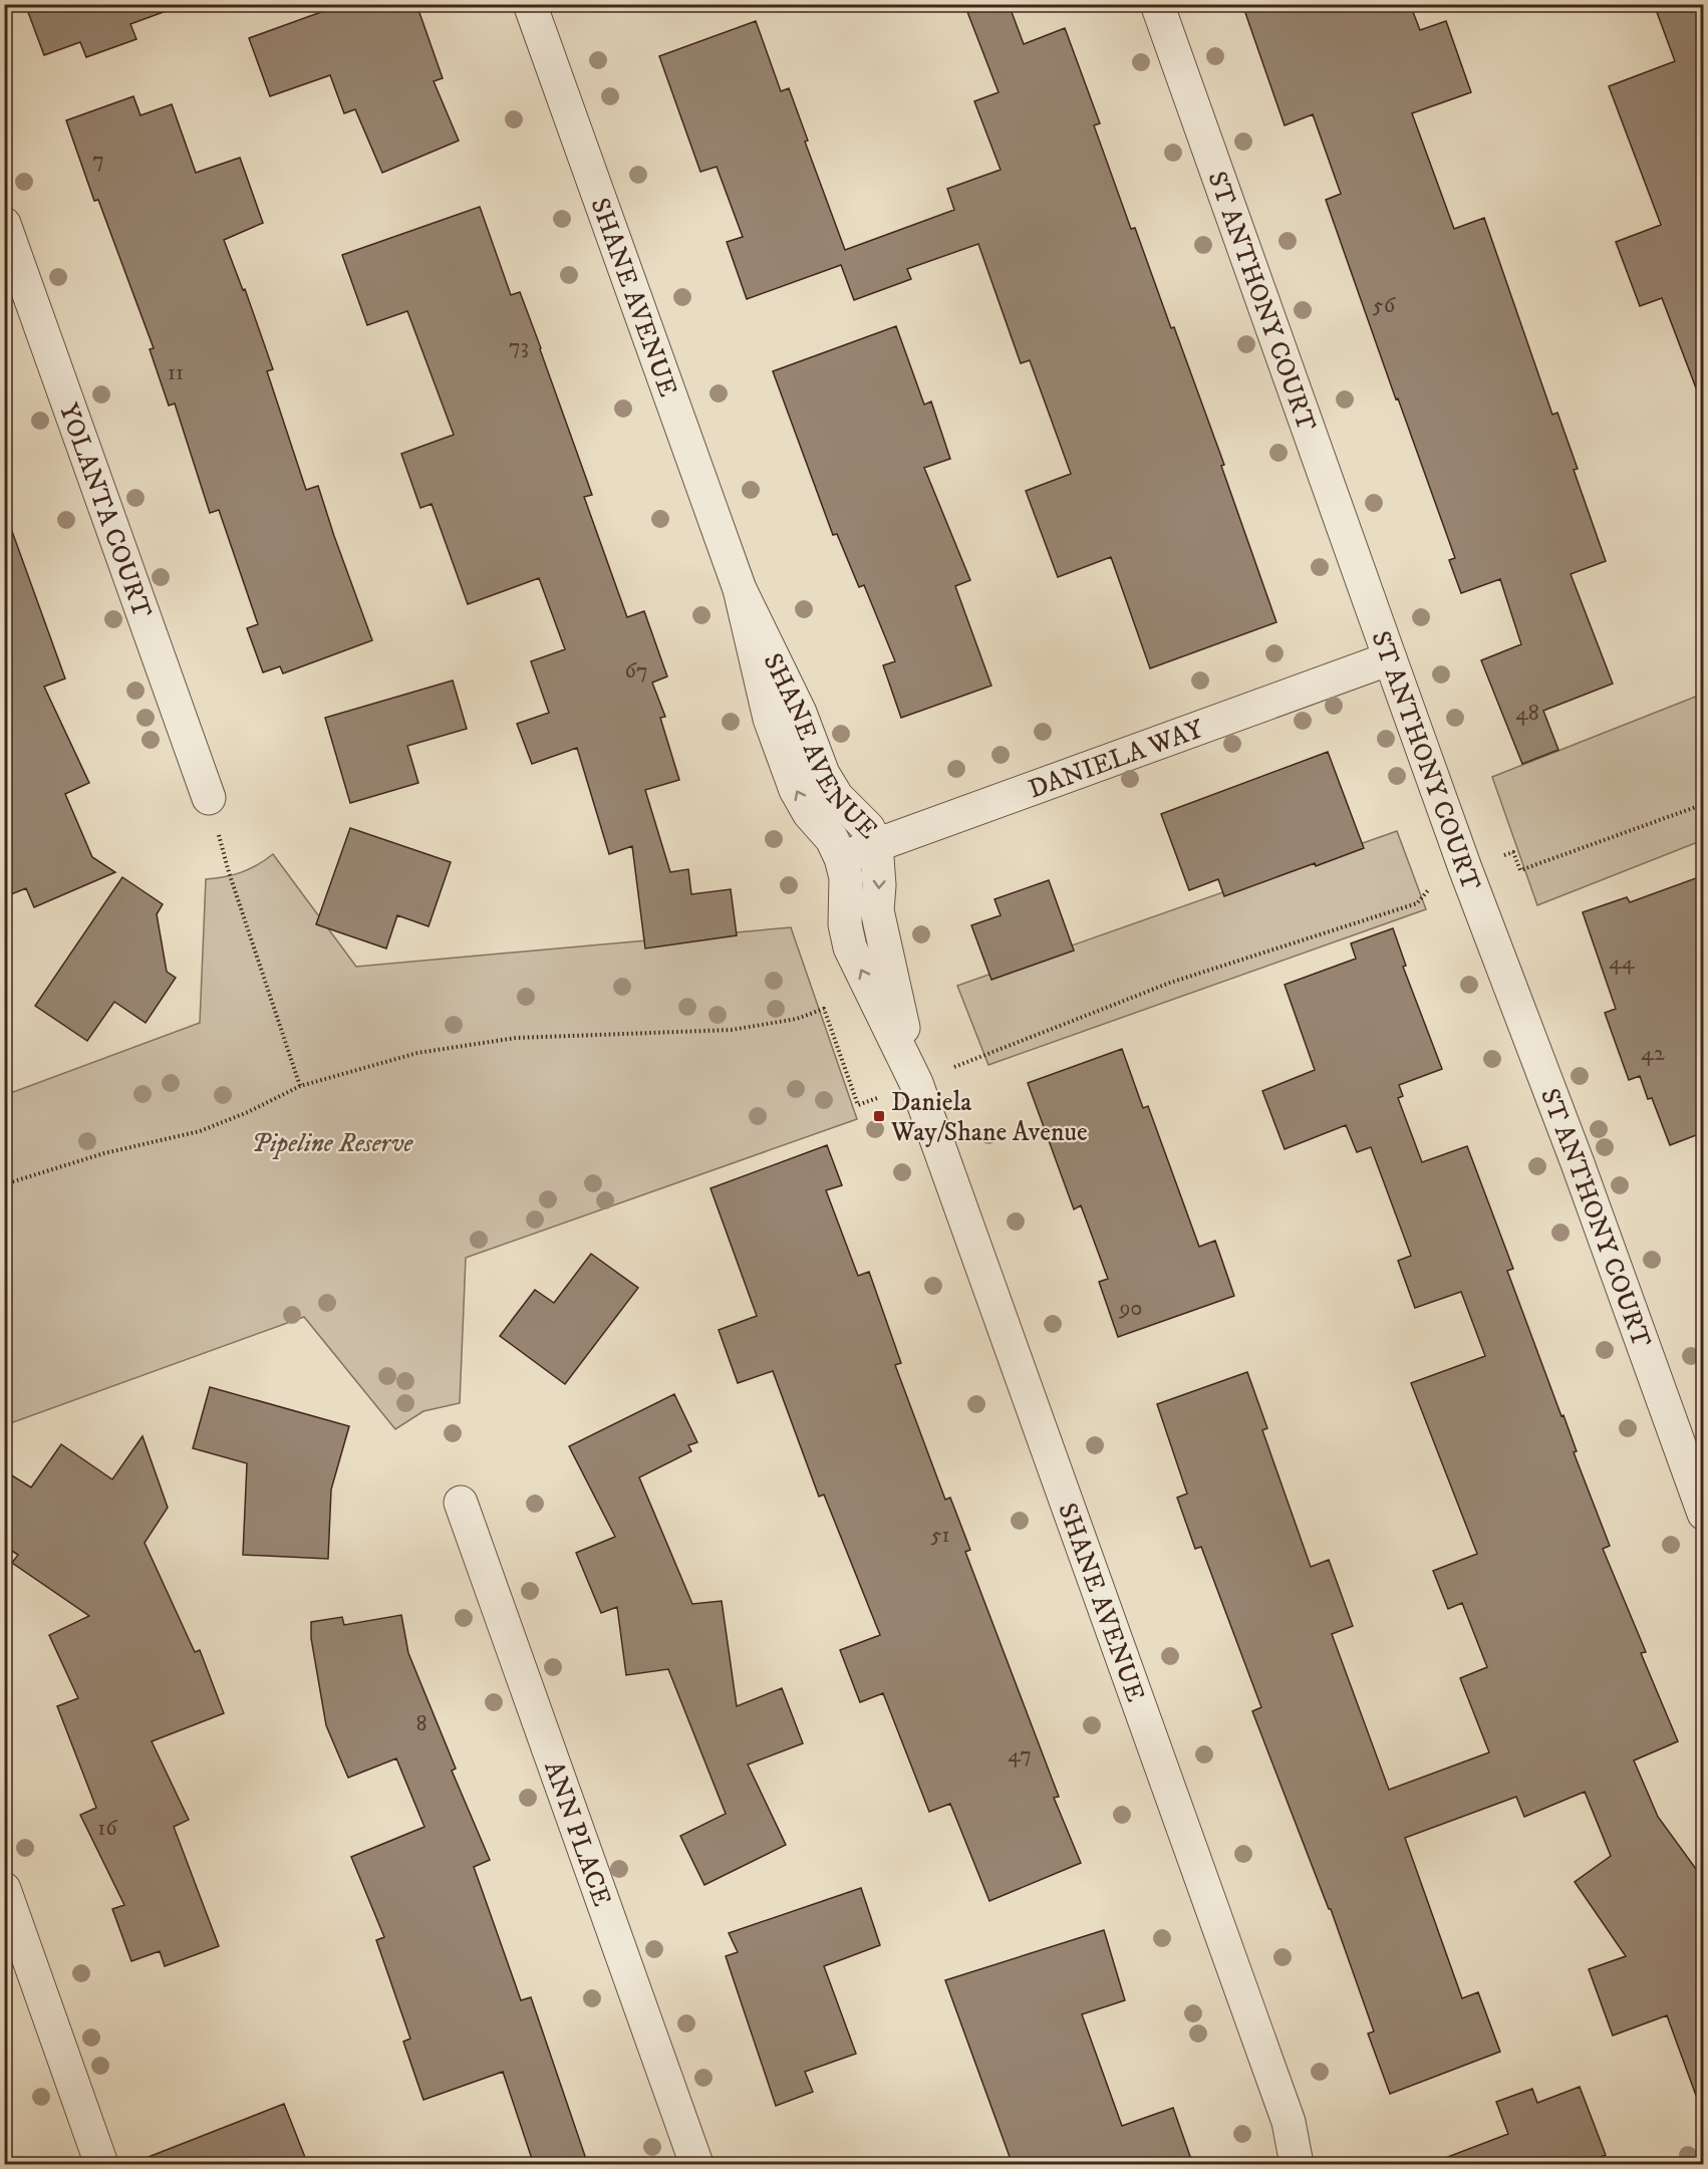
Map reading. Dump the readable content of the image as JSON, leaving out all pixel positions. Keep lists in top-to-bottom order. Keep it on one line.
{"streets":{"street":["SHANE AVENUE","ST ANTHONY COURT","YOLANTA COURT","DANIELA WAY","ANN PLACE"]},"crossings":[["SHANE AVENUE","DANIELA WAY"],["ST ANTHONY COURT","DANIELA WAY"]],"parks":["Pipeline Reserve"],"places":{"transit":["Daniela Way/Shane Avenue"]},"house_numbers":["7","56","73","11","67","48","44","42","90","51","8","47","16"]}
